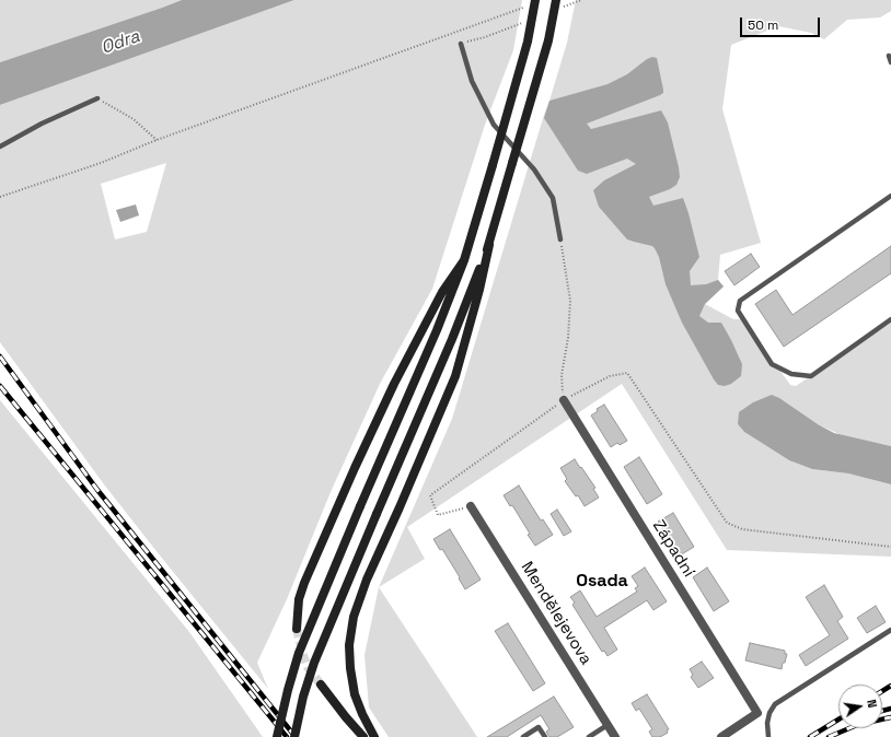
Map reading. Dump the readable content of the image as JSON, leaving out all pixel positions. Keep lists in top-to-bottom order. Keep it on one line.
{"streets":{"street":["Západní","Mendělejevova"]},"districts":["Osada"],"water":["Odra"],"scale_bar":"50 m","north":"right"}
